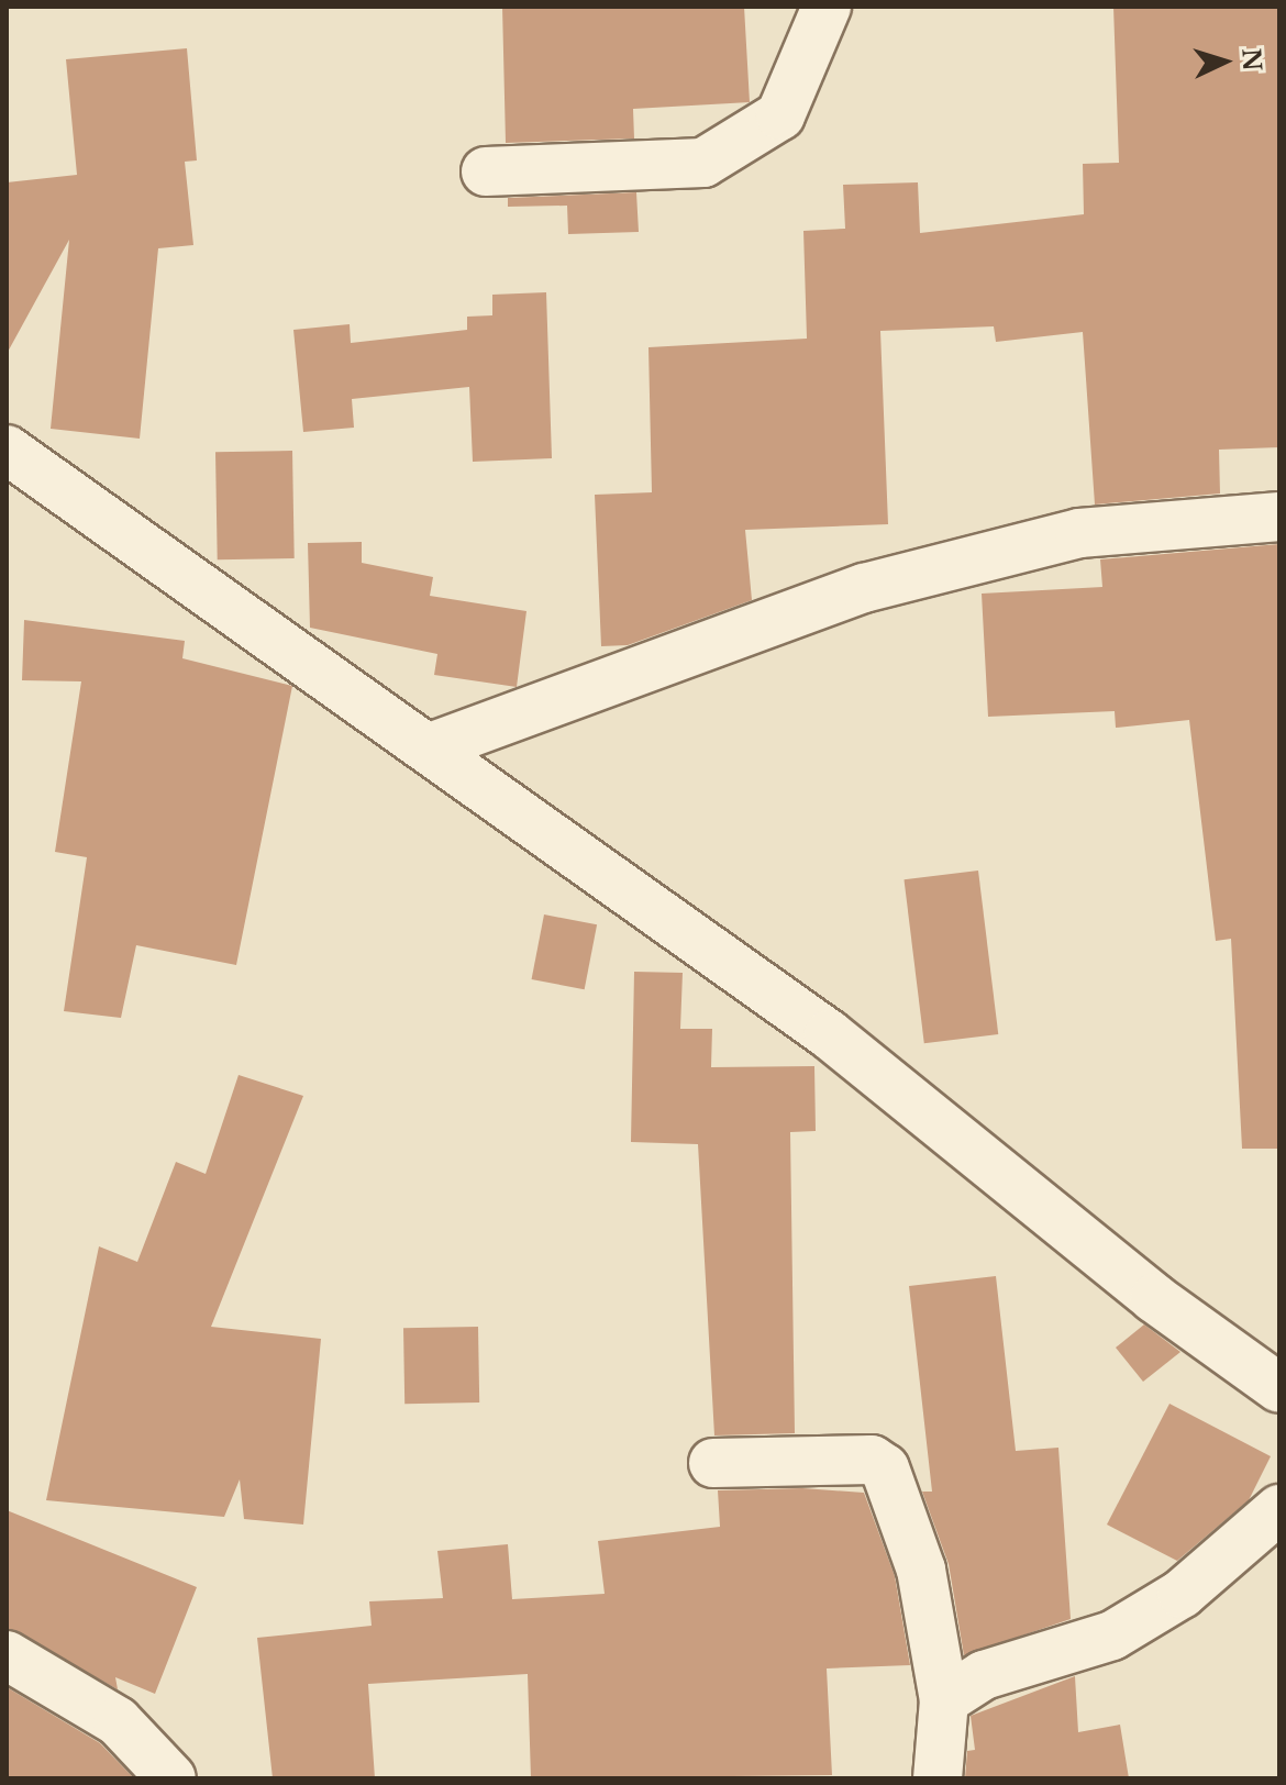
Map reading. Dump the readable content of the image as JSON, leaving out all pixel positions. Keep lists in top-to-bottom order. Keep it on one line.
{"north":"right"}
